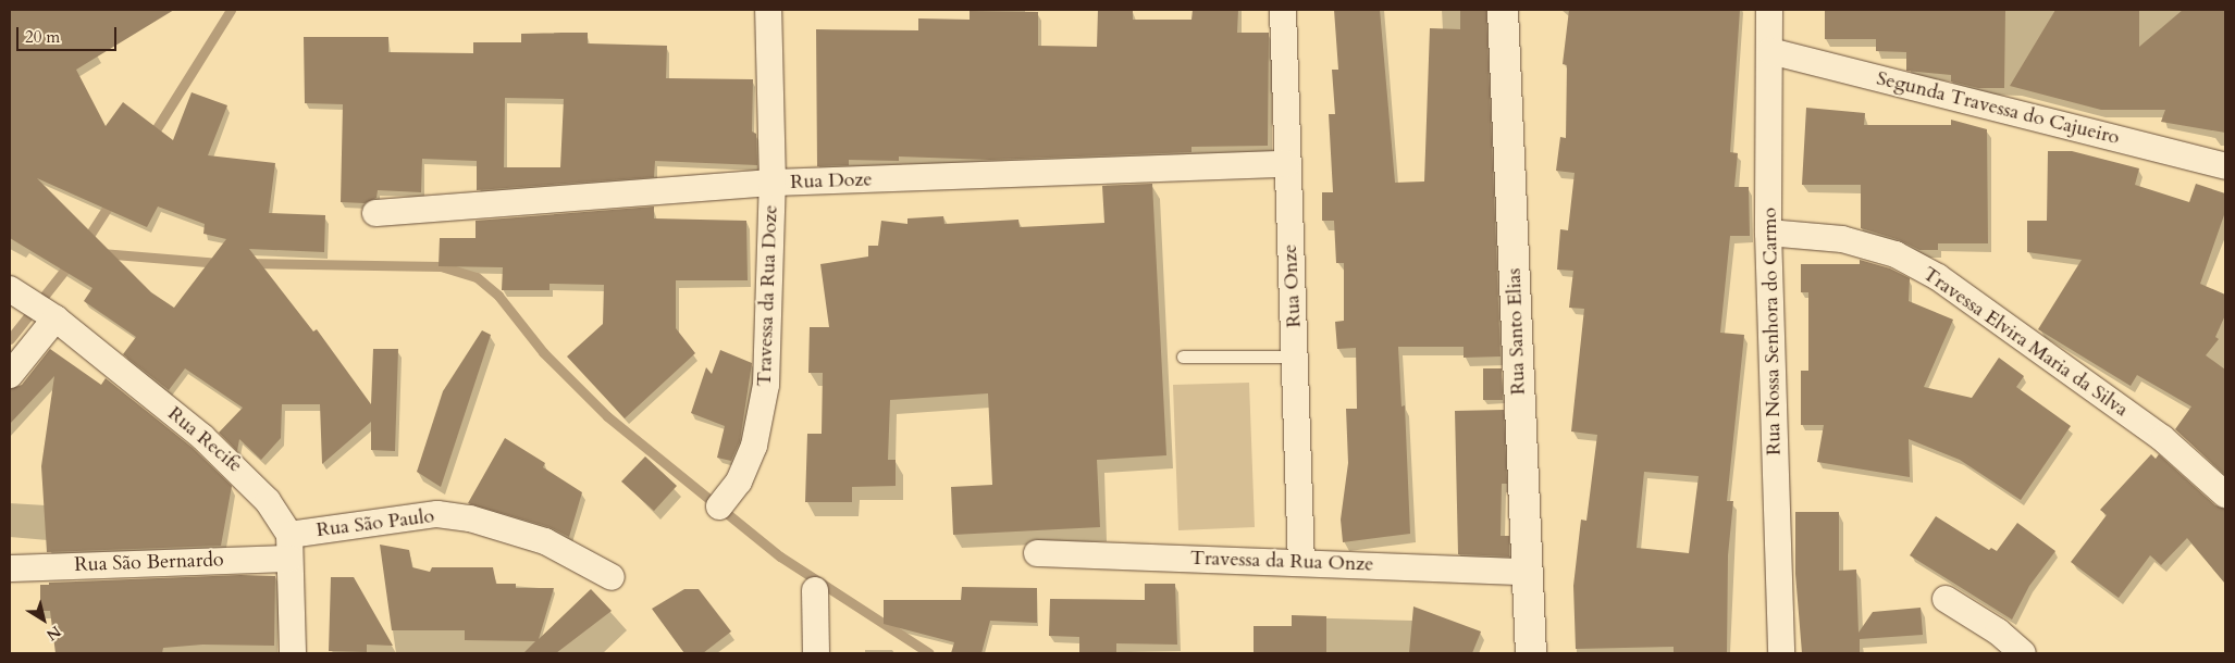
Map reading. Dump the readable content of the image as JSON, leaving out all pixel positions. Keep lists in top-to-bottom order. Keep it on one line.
{"streets":{"main road":["Rua Santo Elias"],"street":["Segunda Travessa do Cajueiro","Rua Doze","Rua Onze","Travessa da Rua Doze","Rua Nossa Senhora do Carmo","Travessa Elvira Maria da Silva","Rua Recife","Rua São Paulo","Travessa da Rua Onze","Rua São Bernardo"]},"crossings":[["Segunda Travessa do Cajueiro","Rua Nossa Senhora do Carmo"],["Rua Doze","Rua Onze"],["Rua Doze","Travessa da Rua Doze"],["Rua Onze","Travessa da Rua Onze"],["Rua Santo Elias","Travessa da Rua Onze"],["Rua Nossa Senhora do Carmo","Travessa Elvira Maria da Silva"],["Rua Recife","Rua São Paulo"],["Rua Recife","Rua São Bernardo"],["Rua São Paulo","Rua São Bernardo"]],"scale_bar":"20 m","north":"bottom right"}
